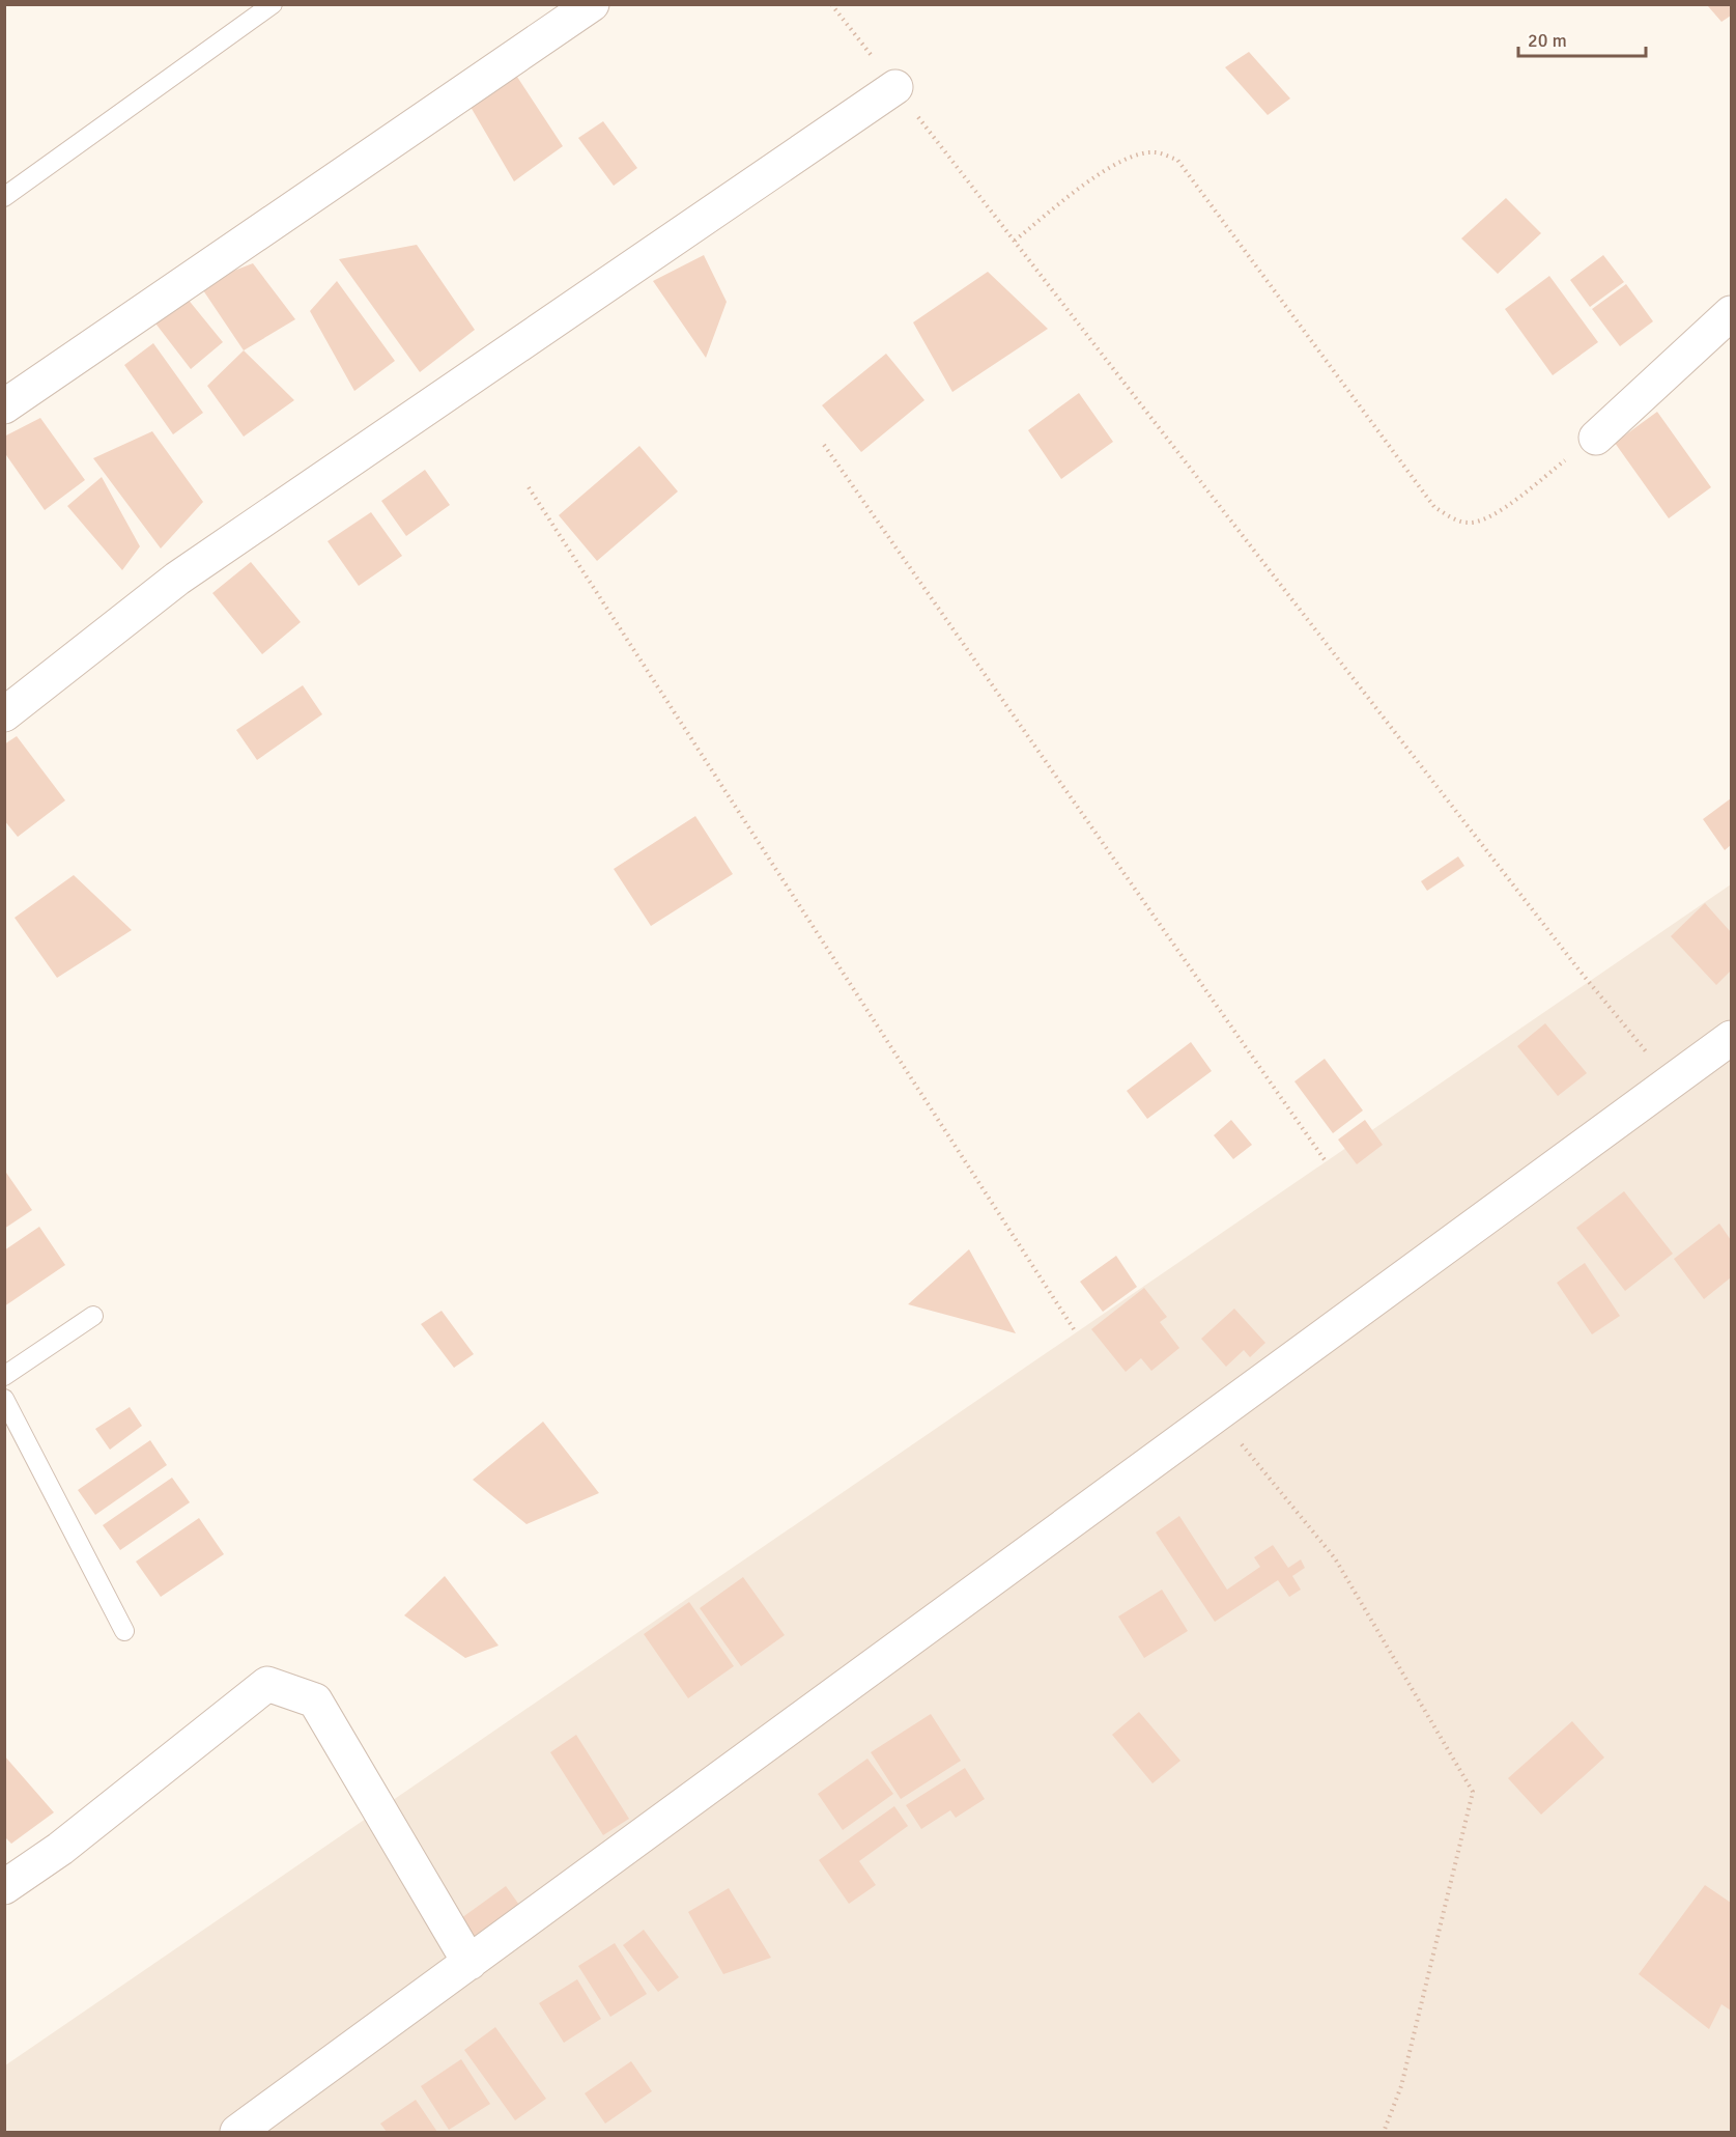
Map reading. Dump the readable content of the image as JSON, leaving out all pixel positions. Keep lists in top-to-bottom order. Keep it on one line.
{"scale_bar":"20 m"}
